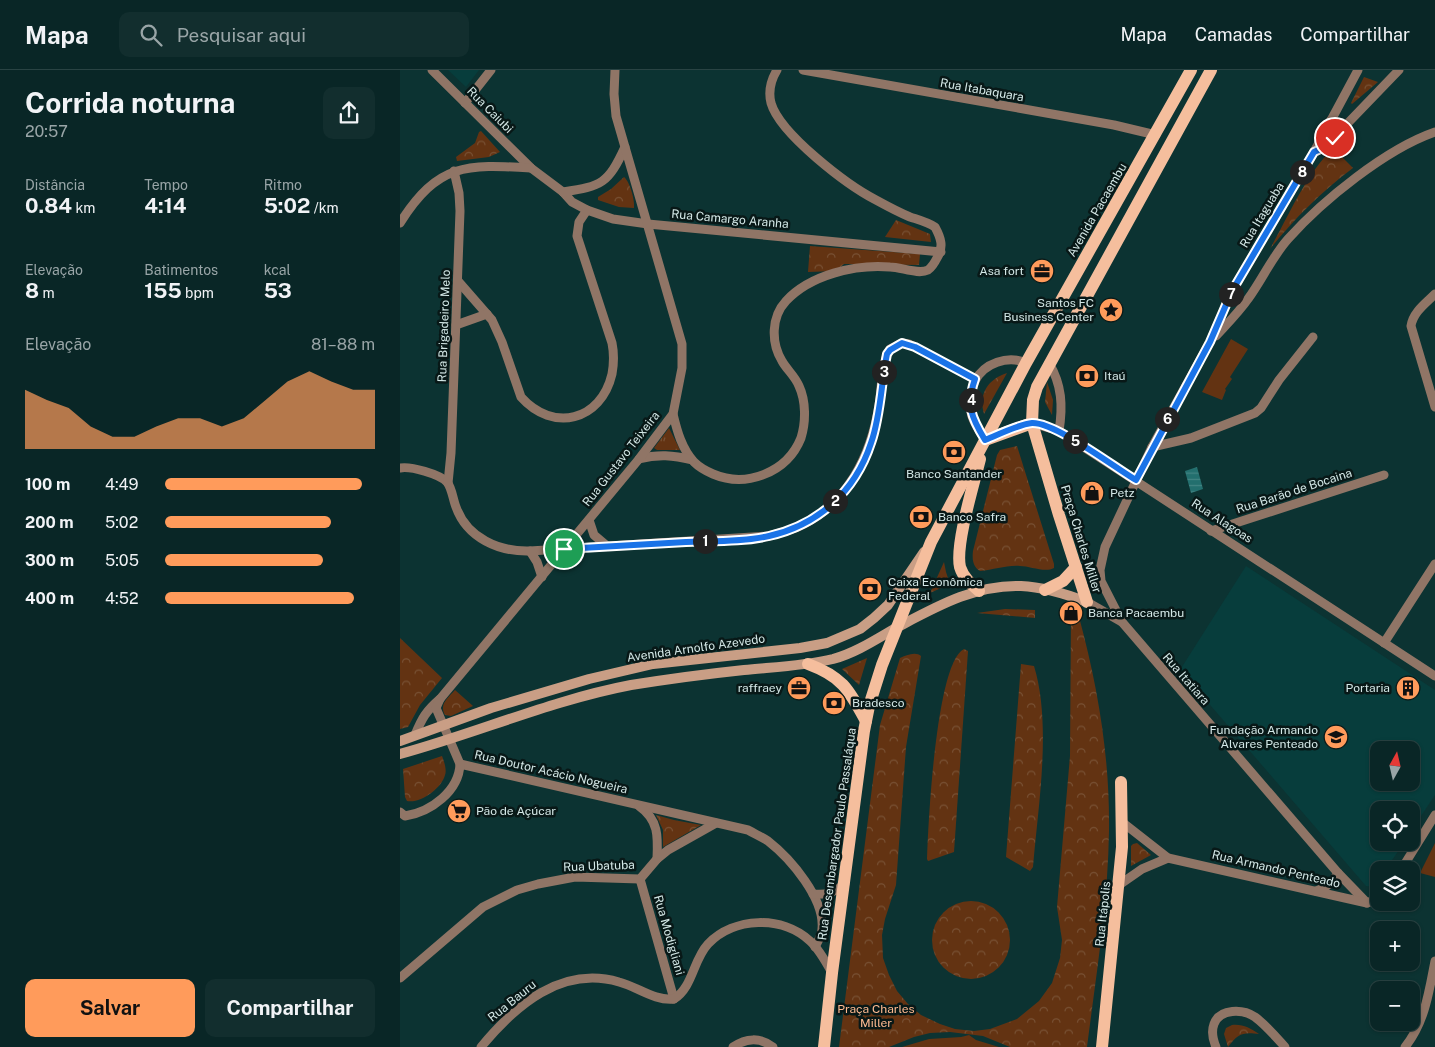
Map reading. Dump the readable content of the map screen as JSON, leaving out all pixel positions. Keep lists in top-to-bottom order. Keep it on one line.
{"streets":{"main road":["Avenida Pacaembu","Praça Charles Miller","Avenida Arnolfo Azevedo","Rua Desembargador Paulo Passaláqua","Rua Itápolis"],"street":["Rua Itabaquara","Rua Caiubi","Rua Itaguaba","Rua Camargo Aranha","Rua Brigadeiro Melo","Rua Gustavo Teixeira","Rua Barão de Bocaina","Rua Alagoas","Rua Itatiara","Rua Doutor Acácio Nogueira","Rua Ubatuba","Rua Armando Penteado","Rua Modigliani","Rua Bauru"]},"crossings":[["Rua Itabaquara","Avenida Pacaembu"],["Rua Caiubi","Rua Camargo Aranha"],["Rua Camargo Aranha","Rua Gustavo Teixeira"],["Rua Gustavo Teixeira","Avenida Arnolfo Azevedo"],["Rua Barão de Bocaina","Rua Alagoas"],["Rua Alagoas","Praça Charles Miller"],["Praça Charles Miller","Rua Itatiara"],["Praça Charles Miller","Rua Desembargador Paulo Passaláqua"],["Rua Itatiara","Rua Armando Penteado"],["Rua Doutor Acácio Nogueira","Rua Ubatuba"],["Rua Ubatuba","Rua Modigliani"],["Rua Armando Penteado","Rua Itápolis"],["Rua Modigliani","Rua Bauru"]],"parks":["Praça Charles Miller"],"places":{"office":["Asa fort","raffraey"],"place":["Santos FC Business Center"],"bank":["Itaú","Banco Santander","Banco Safra","Caixa Econômica Federal","Bradesco"],"shop":["Petz","Banca Pacaembu"],"building":["Portaria"],"school or university":["Fundação Armando Alvares Penteado"],"supermarket":["Pão de Açúcar"]},"north":"top","page":{"header":"Mapa","search":"Pesquisar aqui","nav":["Mapa","Camadas","Compartilhar"],"heading":["Corrida noturna","20:57"],"stats":[["Distância","0.84 km"],["Tempo","4:14"],["Ritmo","5:02 /km"],["Elevação","8 m"],["Batimentos","155 bpm"],["kcal","53"]],"pins":["8","7","3","4","6","5","2","1"],"chart":["Elevação","81–88 m"],"list":[{"name":"100 m","note":"4:49"},{"name":"200 m","note":"5:02"},{"name":"300 m","note":"5:05"},{"name":"400 m","note":"4:52"}],"map_buttons":["+","−"],"buttons":["Salvar","Compartilhar"]}}
